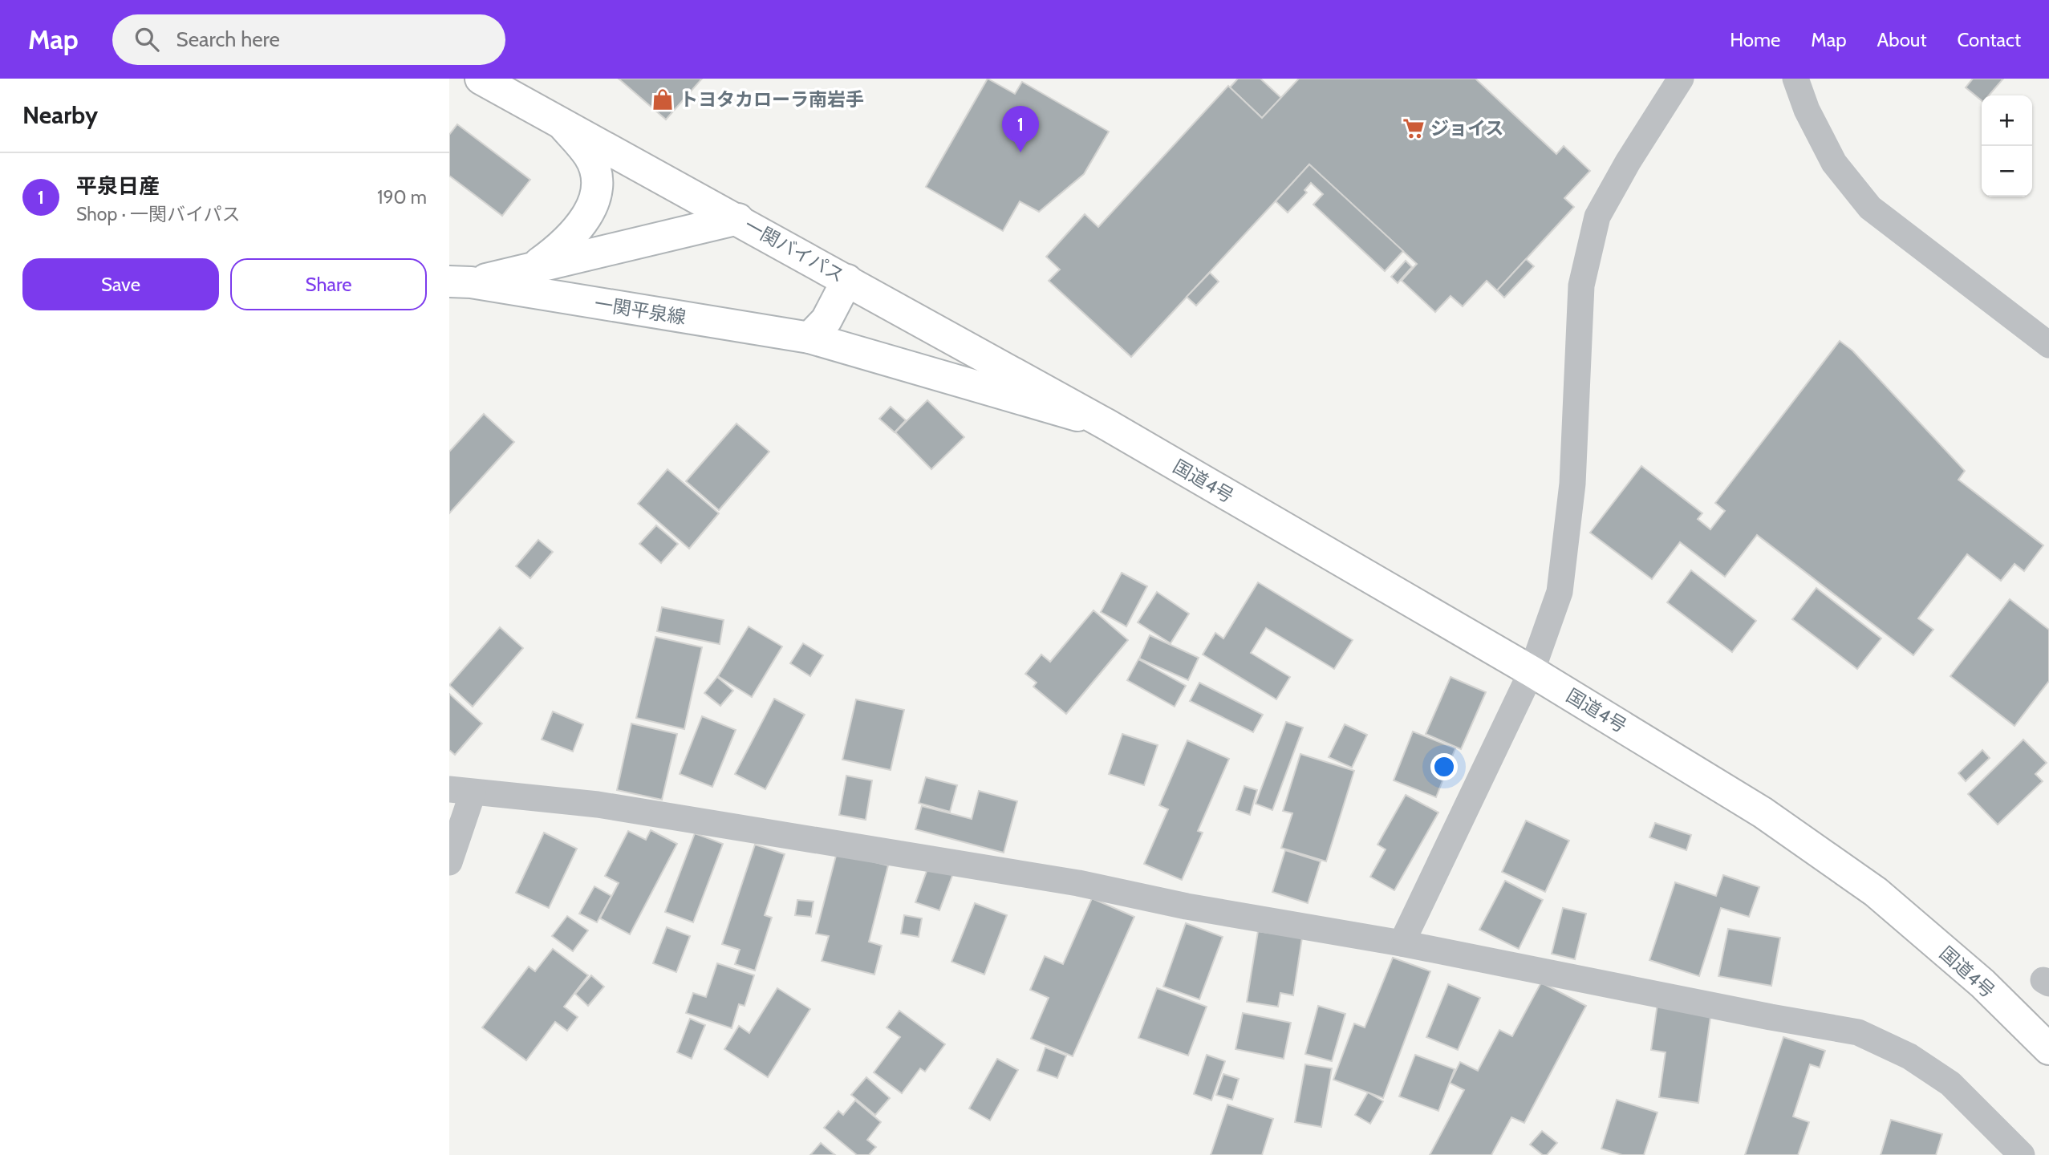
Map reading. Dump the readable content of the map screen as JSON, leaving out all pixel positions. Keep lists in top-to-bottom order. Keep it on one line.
{"streets":{"main road":["一関バイパス","一関平泉線","国道4号"]},"crossings":[["一関バイパス","一関平泉線"],["一関バイパス","国道4号"],["一関平泉線","国道4号"]],"places":{"shop":["トヨタカローラ南岩手"],"supermarket":["ジョイス"]},"page":{"header":"Map","search":"Search here","nav":["Home","Map","About","Contact"],"heading":"Nearby","map_buttons":["+","−"],"pins":"1","list":[{"mark":"1","name":"平泉日産","note":"Shop · 一関バイパス","value":"190 m"}],"buttons":["Save","Share"]}}
